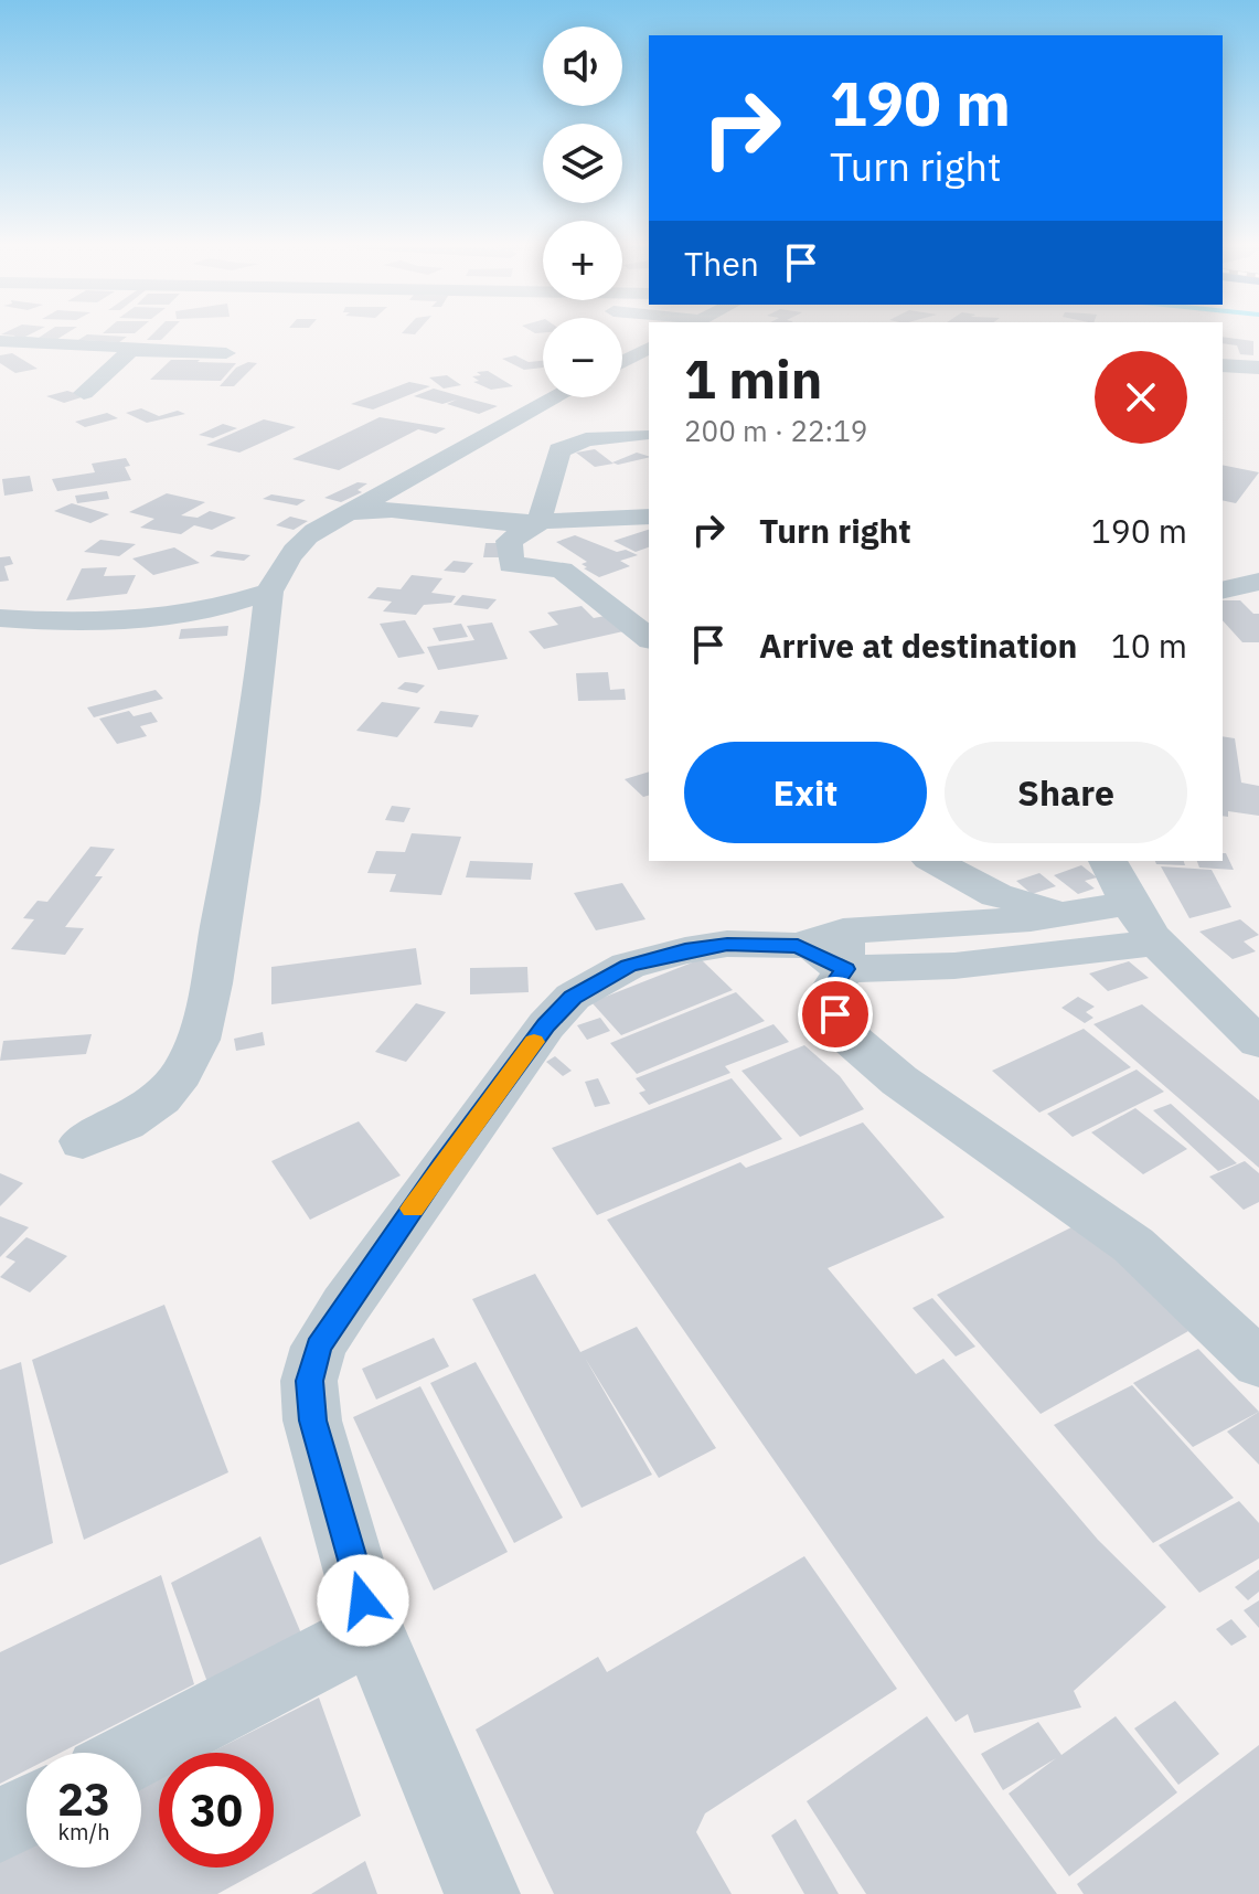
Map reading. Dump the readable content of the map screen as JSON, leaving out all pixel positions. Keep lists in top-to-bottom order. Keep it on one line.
{"page":{"map_buttons":["+","−"],"turn":["190 m","Turn right"],"then":"Then","heading":["1 min","200 m · 22:19"],"list":[{"name":"Turn right","value":"190 m"},{"name":"Arrive at destination","value":"10 m"}],"buttons":["Exit","Share"],"speed":"23 km/h","limit":"30"}}
